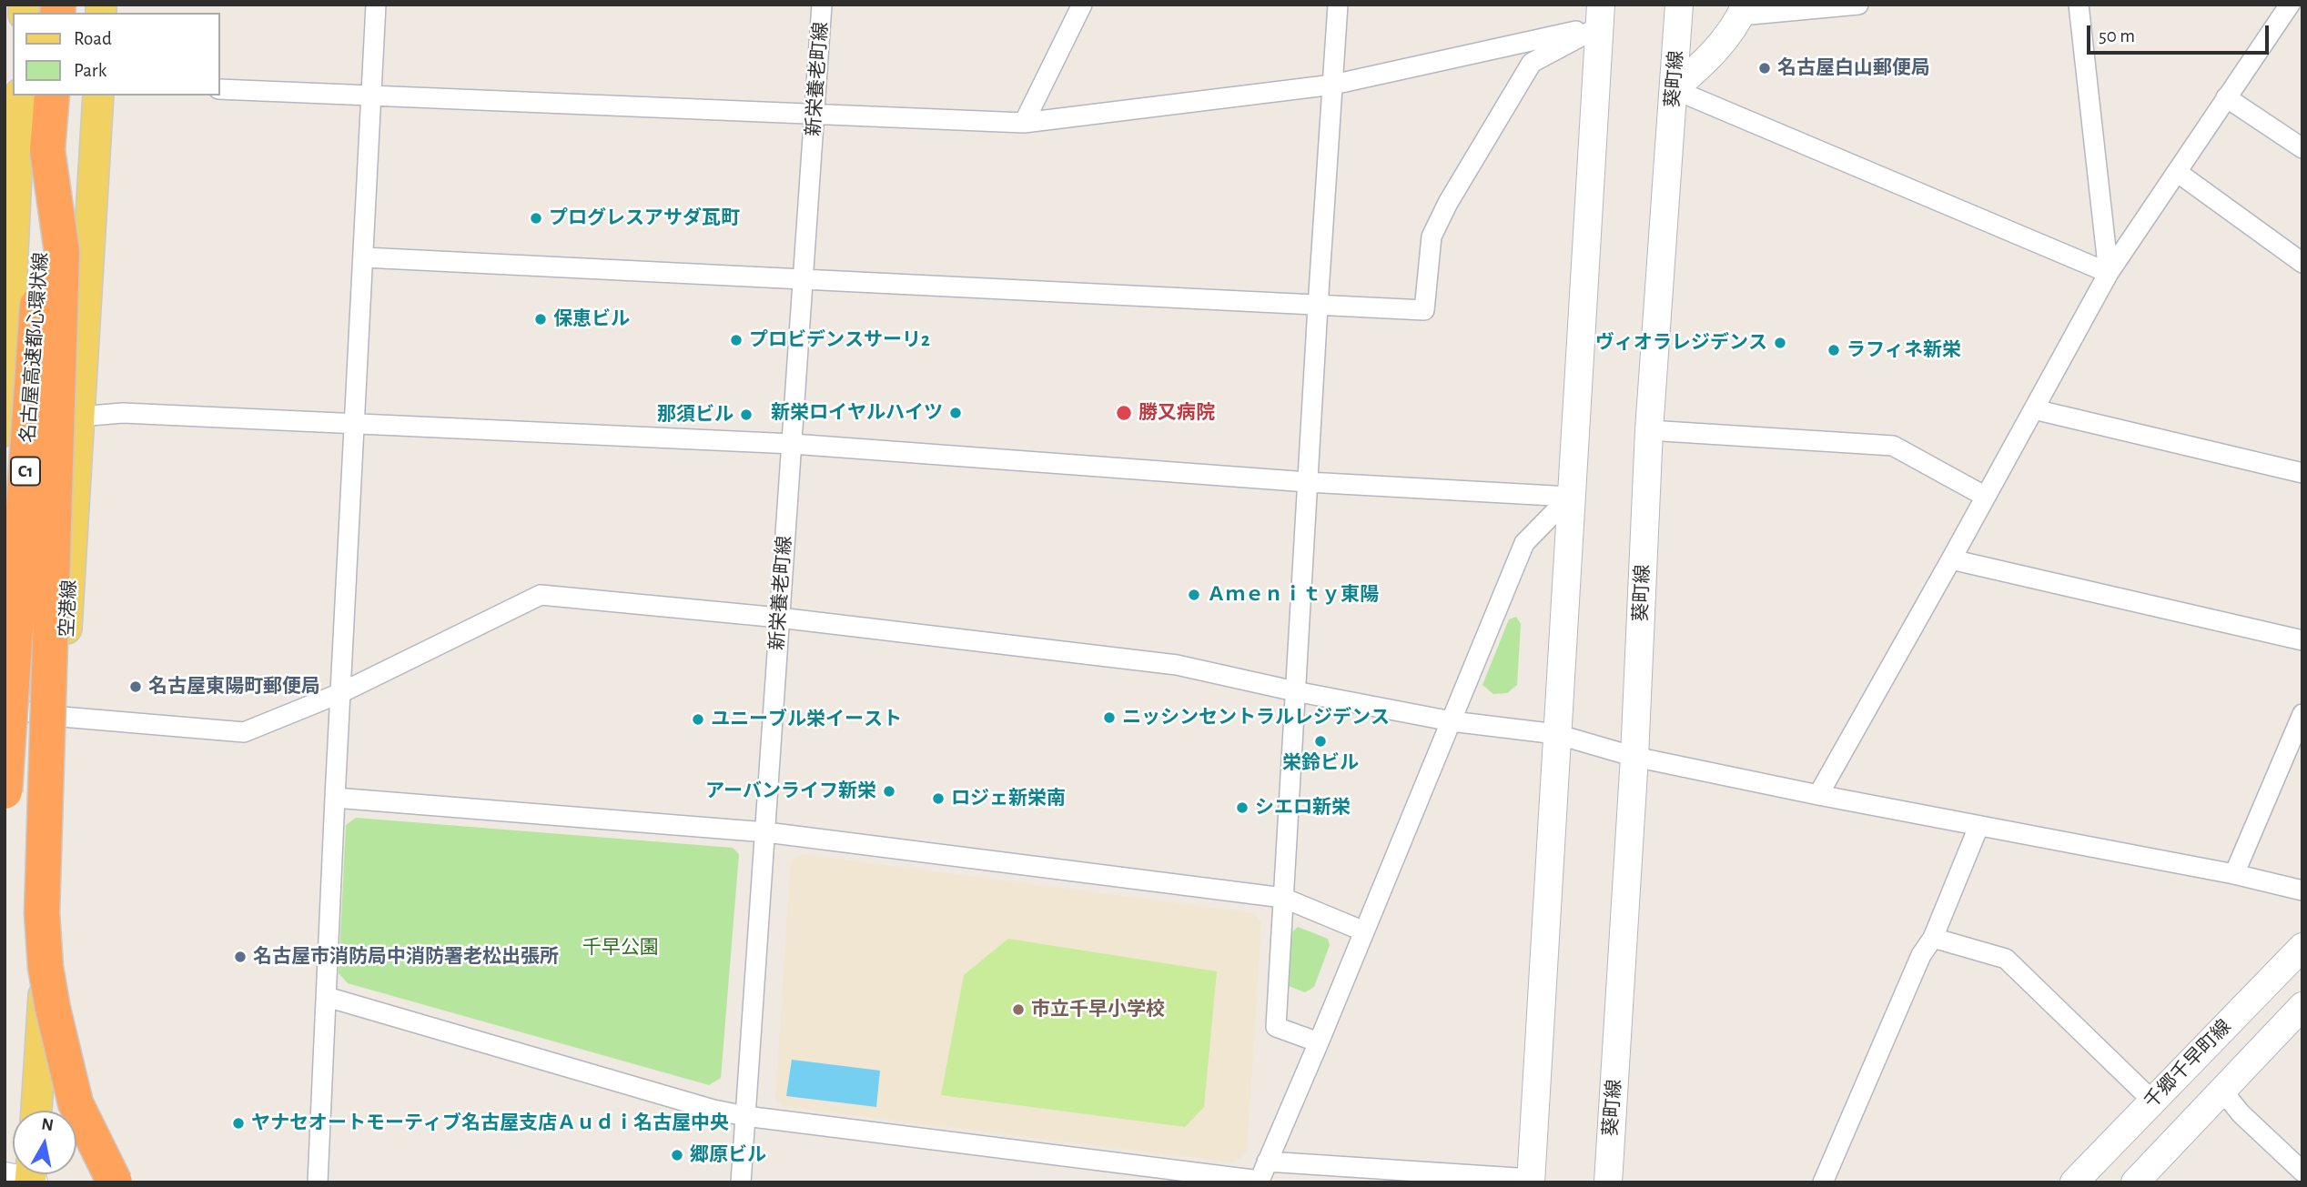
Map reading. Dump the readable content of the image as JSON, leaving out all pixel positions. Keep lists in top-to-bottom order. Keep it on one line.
{"streets":{"highway":["名古屋高速都心環状線","C1"],"main road":["空港線"],"street":["新栄養老町線","葵町線","千郷千早町線"]},"parks":["千早公園"],"places":["名古屋白山郵便局","プログレスアサダ瓦町","保恵ビル","プロビデンスサーリ2","ヴィオラレジデンス","ラフィネ新栄","新栄ロイヤルハイツ","勝又病院","那須ビル","Ａｍｅｎｉｔｙ東陽","名古屋東陽町郵便局","ニッシンセントラルレジデンス","ユニーブル栄イースト","栄鈴ビル","アーバンライフ新栄","ロジェ新栄南","シエロ新栄","名古屋市消防局中消防署老松出張所","市立千早小学校","ヤナセオートモーティブ名古屋支店Ａｕｄｉ名古屋中央","郷原ビル"],"legend":["Road","Park"],"scale_bar":"50 m","north":"top"}
